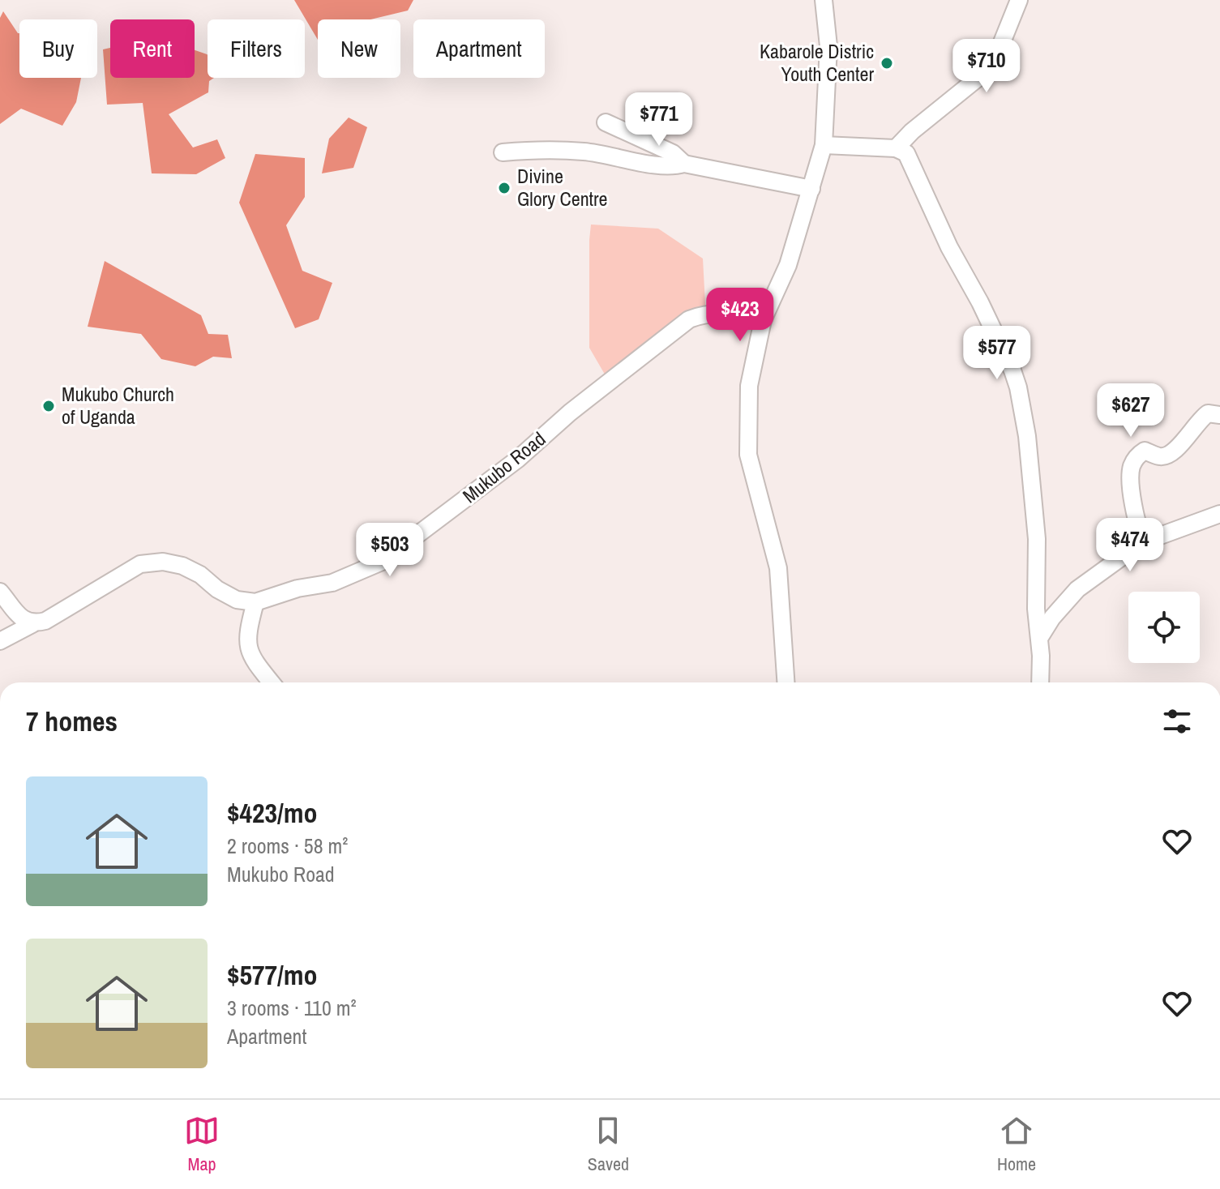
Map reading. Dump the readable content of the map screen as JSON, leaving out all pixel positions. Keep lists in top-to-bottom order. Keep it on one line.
{"streets":{"street":["Mukubo Road"]},"places":["Kabarole Distric Youth Center","Divine Glory Centre","Mukubo Church of Uganda"],"page":{"chip":["Buy","Rent","Filters","New","Apartment"],"price":["$710","$771","$423","$577","$627","$474","$503"],"heading":"7 homes","list":[{"name":"$423/mo","note":"2 rooms · 58 m² · Mukubo Road"},{"name":"$577/mo","note":"3 rooms · 110 m² · Apartment"}],"tabs":["Map","Saved","Home"]}}
